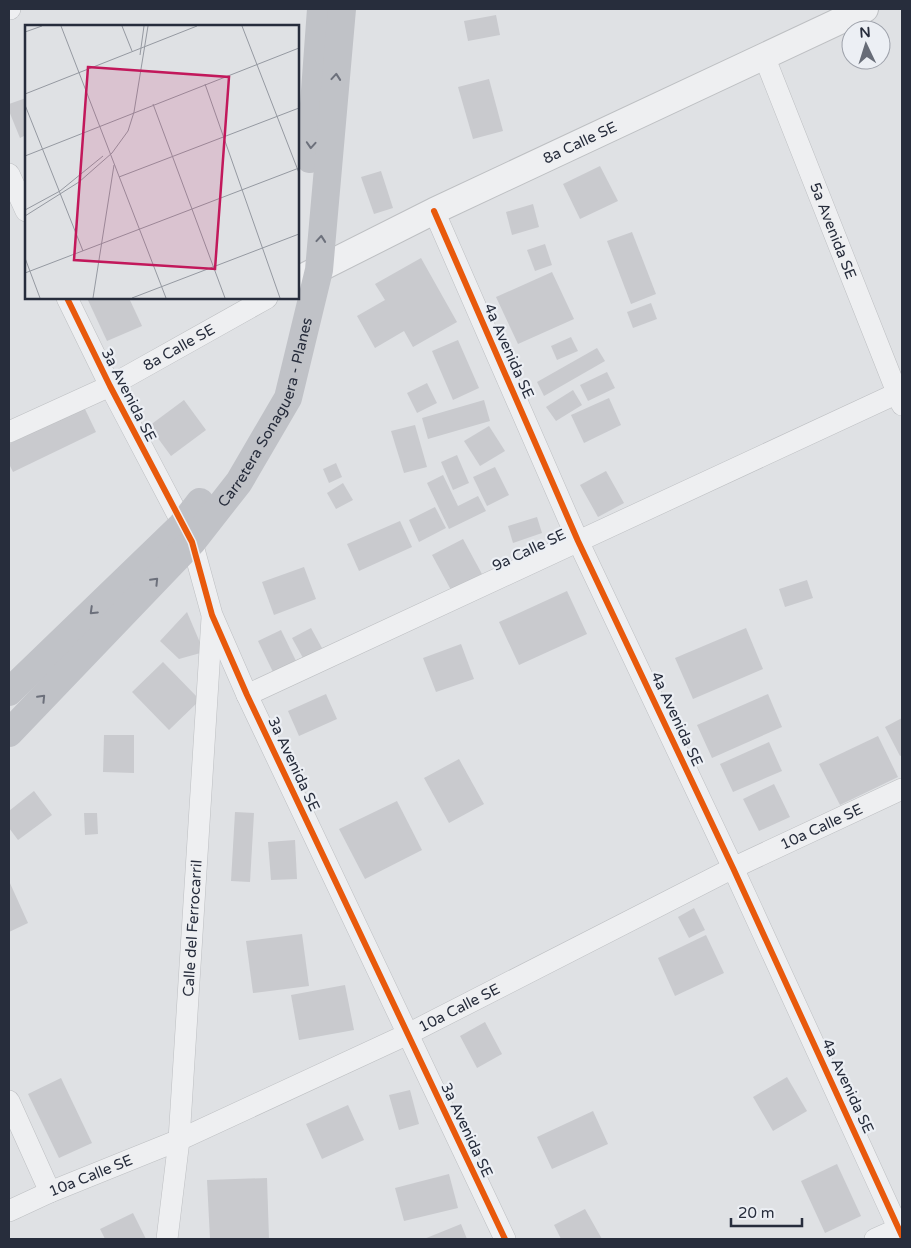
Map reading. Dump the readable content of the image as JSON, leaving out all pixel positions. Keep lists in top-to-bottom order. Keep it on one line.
{"streets":{"main road":["Carretera Sonaguera - Planes"],"street":["8a Calle SE","5a Avenida SE","4a Avenida SE","3a Avenida SE","9a Calle SE","10a Calle SE","Calle del Ferrocarril"]},"crossings":[["8a Calle SE","5a Avenida SE"],["8a Calle SE","4a Avenida SE"],["8a Calle SE","3a Avenida SE"],["8a Calle SE","Carretera Sonaguera - Planes"],["5a Avenida SE","9a Calle SE"],["4a Avenida SE","9a Calle SE"],["4a Avenida SE","10a Calle SE"],["3a Avenida SE","Carretera Sonaguera - Planes"],["3a Avenida SE","9a Calle SE"],["3a Avenida SE","10a Calle SE"],["3a Avenida SE","Calle del Ferrocarril"],["10a Calle SE","Calle del Ferrocarril"]],"scale_bar":"20 m","north":"top"}
